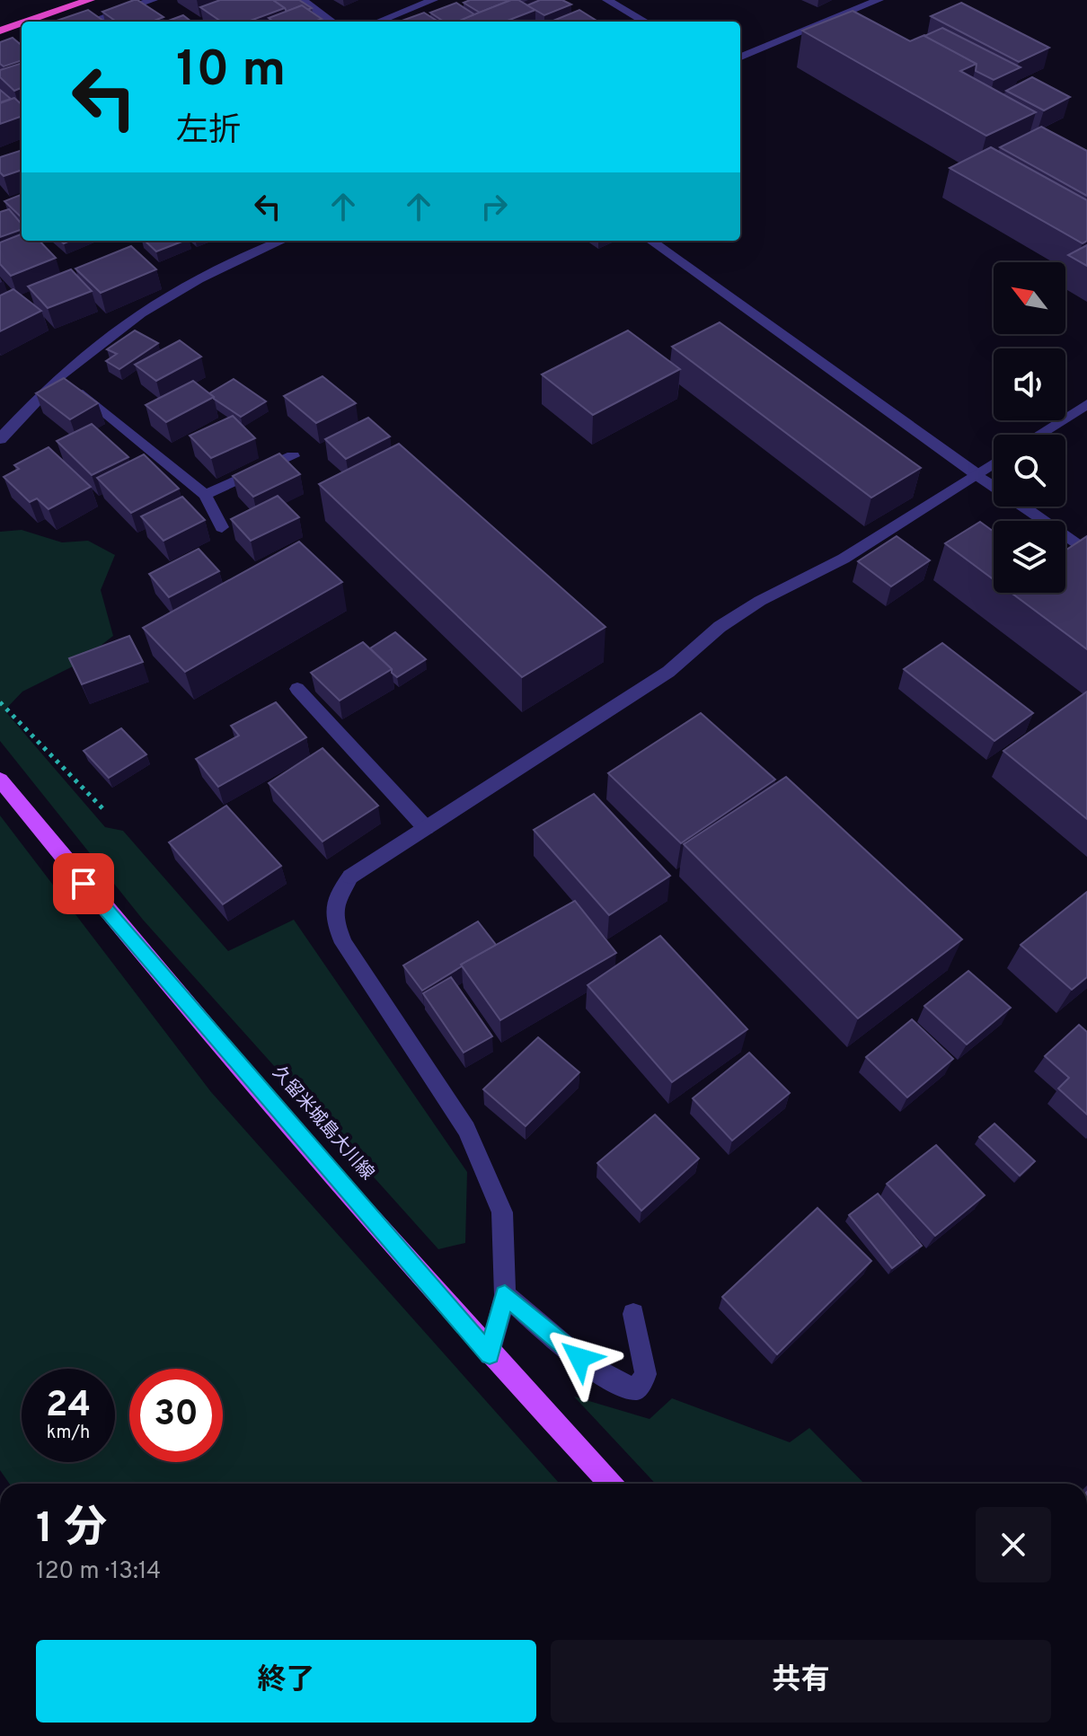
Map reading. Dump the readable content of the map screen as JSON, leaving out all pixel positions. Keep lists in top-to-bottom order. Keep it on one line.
{"streets":{"main road":["久留米城島大川線"]},"north":"top left","page":{"turn":["10 m","左折"],"speed":"24 km/h","limit":"30","heading":["1 分","120 m · 13:14"],"buttons":["終了","共有"]}}
